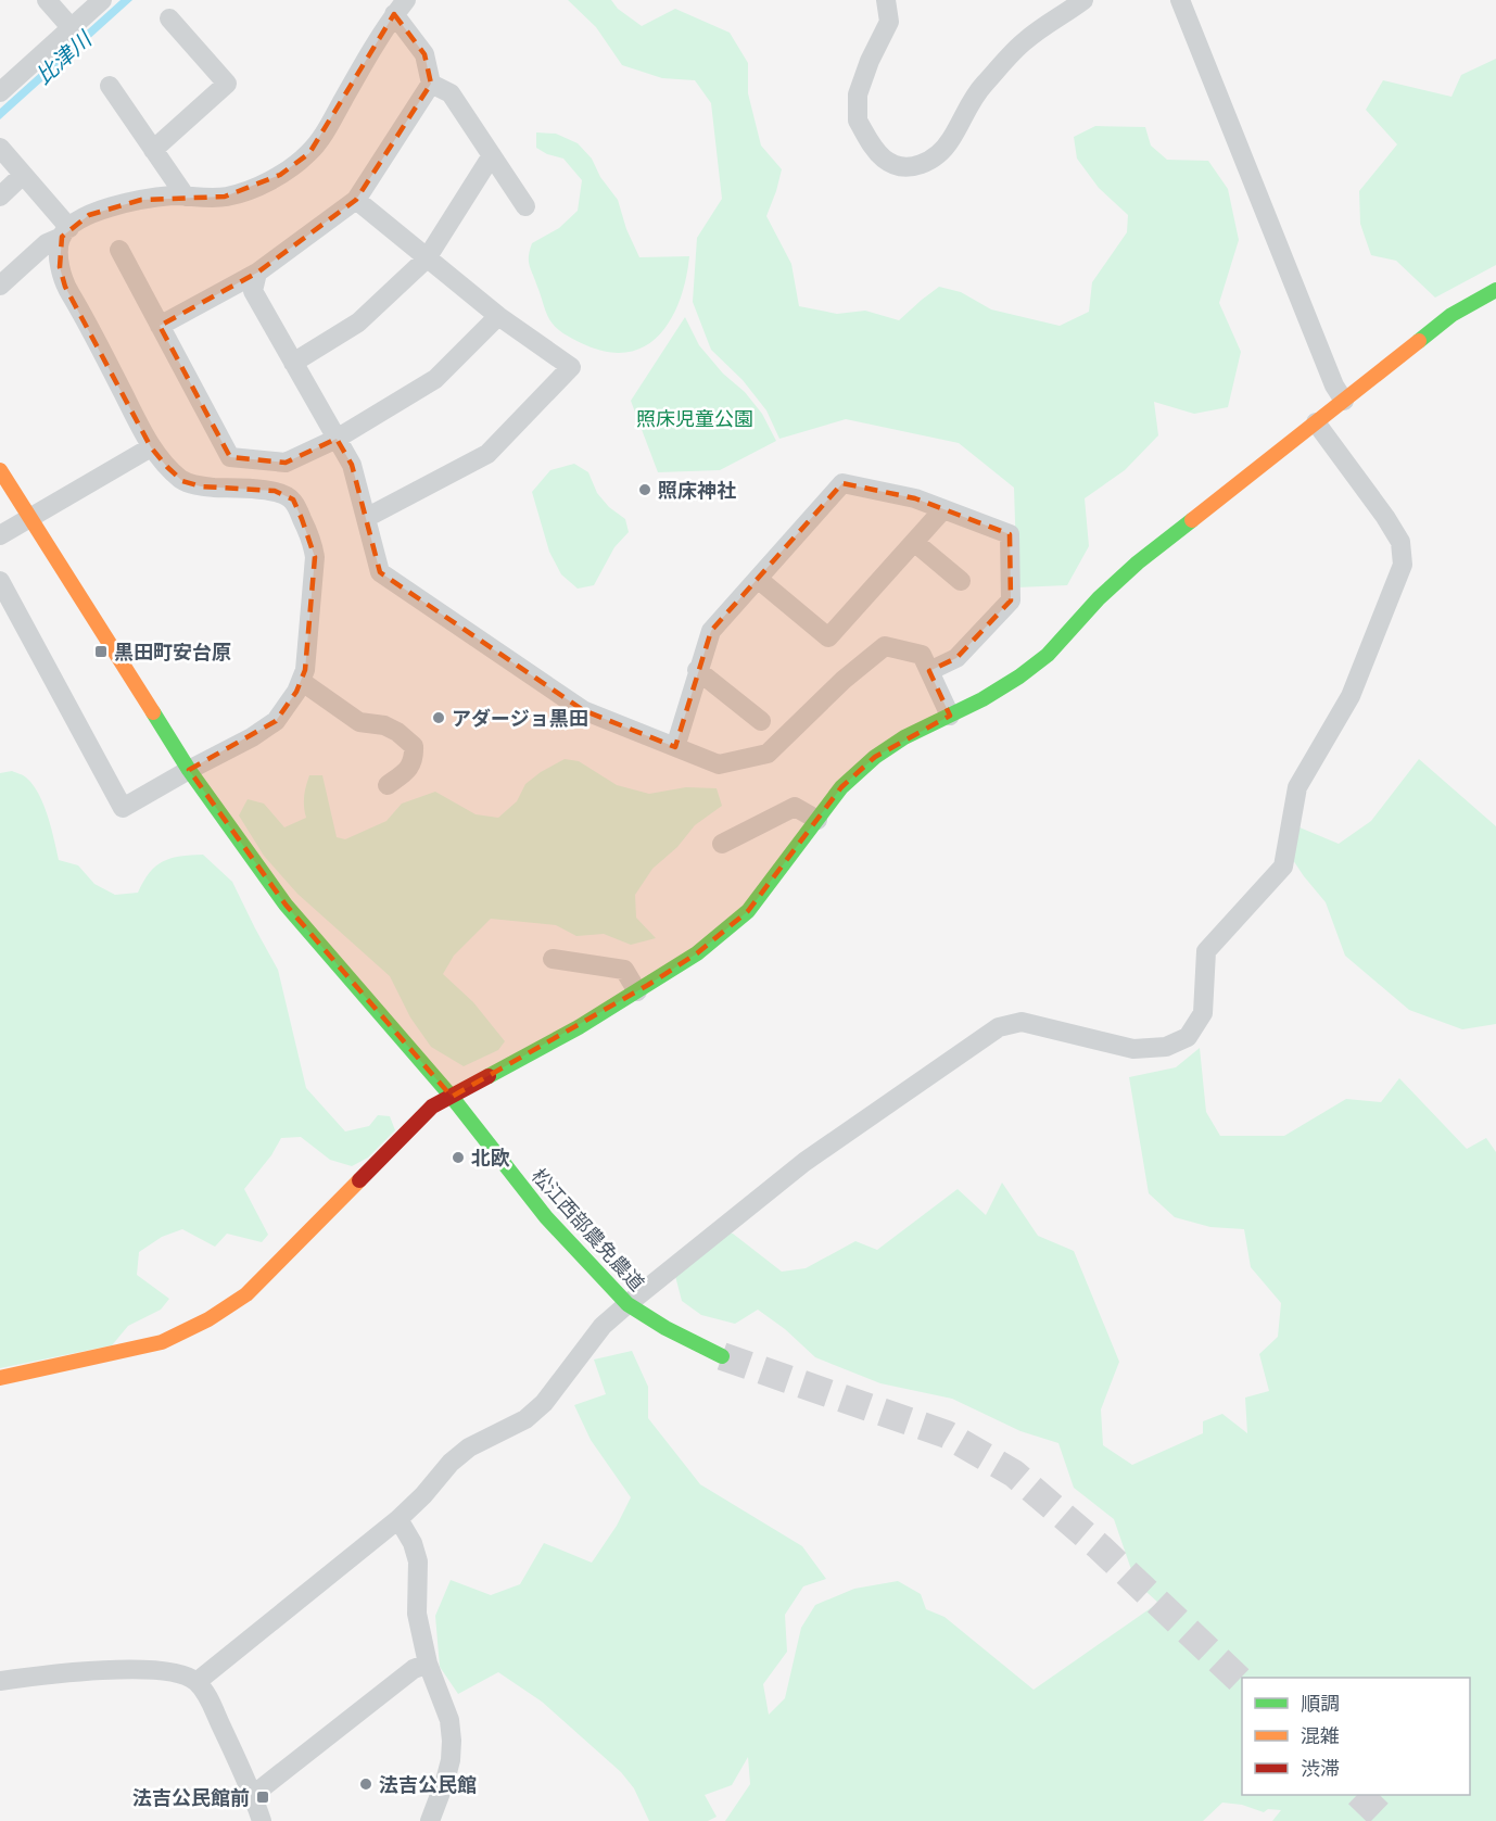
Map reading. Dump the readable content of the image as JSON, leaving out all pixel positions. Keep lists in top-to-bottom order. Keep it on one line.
{"streets":{"street":["松江西部農免農道"]},"water":["比津川"],"parks":["照床児童公園"],"places":{"other":["照床神社","アダージョ黒田","北欧","法吉公民館"],"transit":["黒田町安台原","法吉公民館前"]},"legend":["順調","混雑","渋滞"]}
